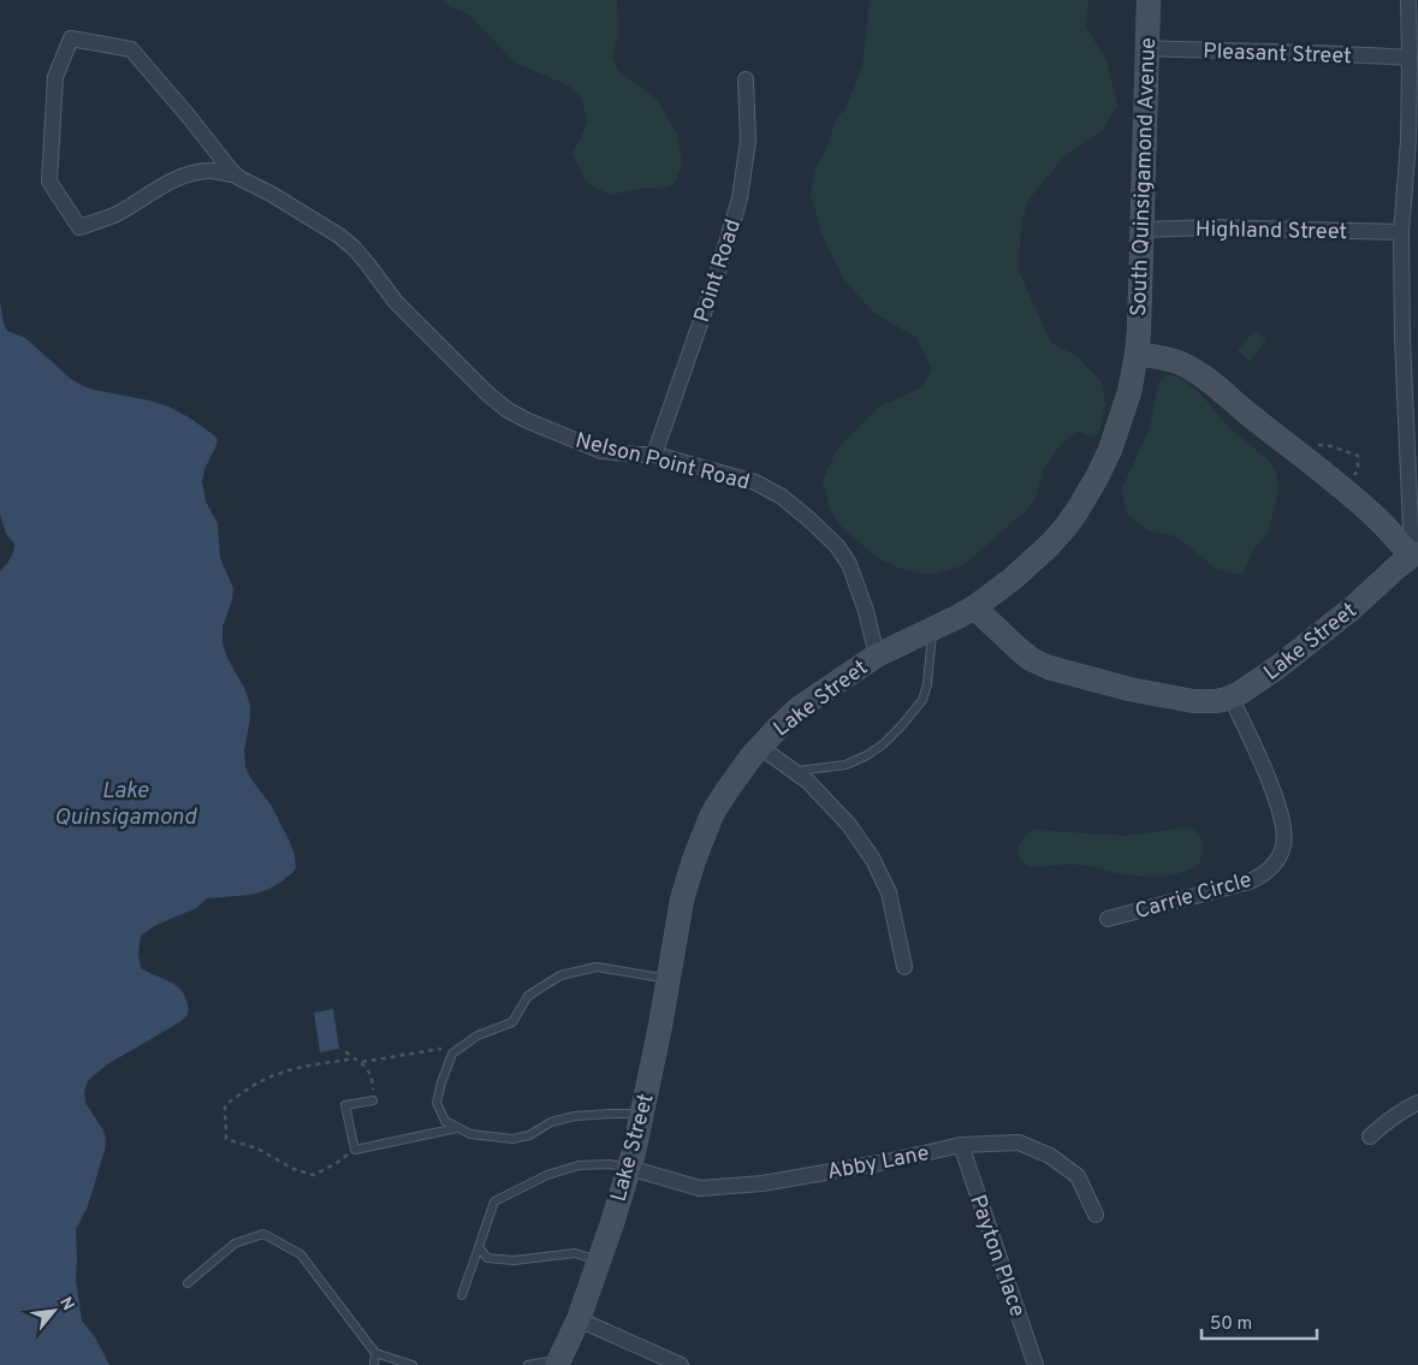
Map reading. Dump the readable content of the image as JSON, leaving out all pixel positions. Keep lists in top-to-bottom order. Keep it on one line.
{"streets":{"main road":["South Quinsigamond Avenue","Lake Street"],"street":["Pleasant Street","Highland Street","Point Road","Nelson Point Road","Carrie Circle","Abby Lane","Payton Place"]},"crossings":[["Pleasant Street","South Quinsigamond Avenue"],["South Quinsigamond Avenue","Highland Street"],["South Quinsigamond Avenue","Lake Street"],["Point Road","Nelson Point Road"],["Nelson Point Road","Lake Street"],["Lake Street","Carrie Circle"],["Lake Street","Abby Lane"],["Abby Lane","Payton Place"]],"water":["Lake Quinsigamond"],"scale_bar":"50 m","north":"top right"}
